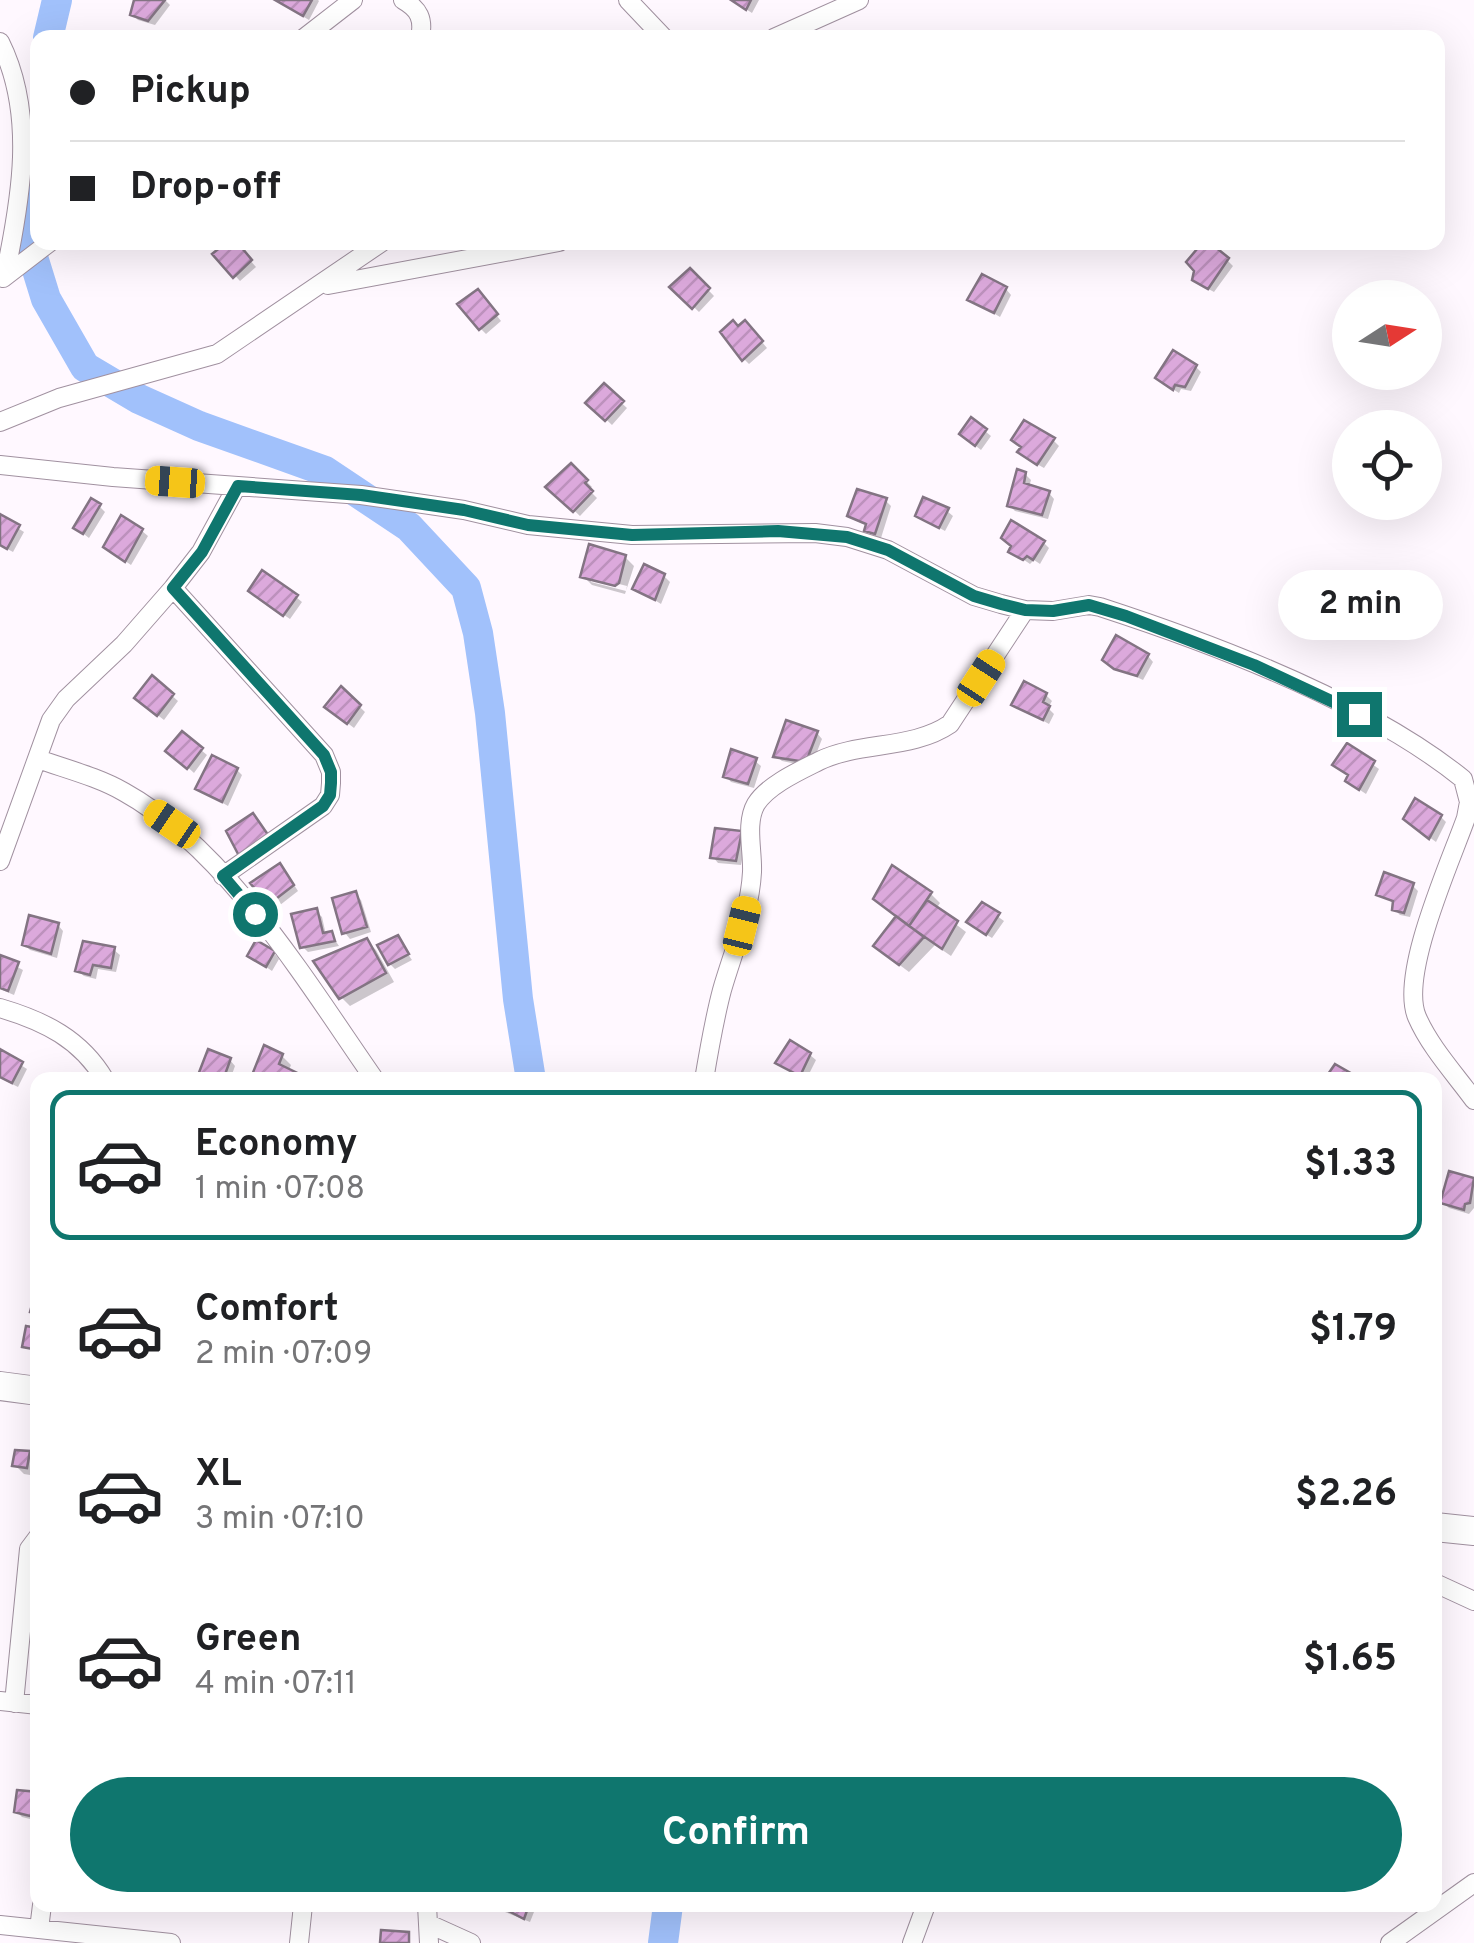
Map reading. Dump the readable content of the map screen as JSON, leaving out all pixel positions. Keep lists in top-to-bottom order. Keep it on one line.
{"north":"right","page":{"banner":["Pickup","Drop-off"],"bubble":"2 min","list":[{"name":"Economy","note":"1 min · 07:08","value":"$1.33"},{"name":"Comfort","note":"2 min · 07:09","value":"$1.79"},{"name":"XL","note":"3 min · 07:10","value":"$2.26"},{"name":"Green","note":"4 min · 07:11","value":"$1.65"}],"buttons":"Confirm"}}
